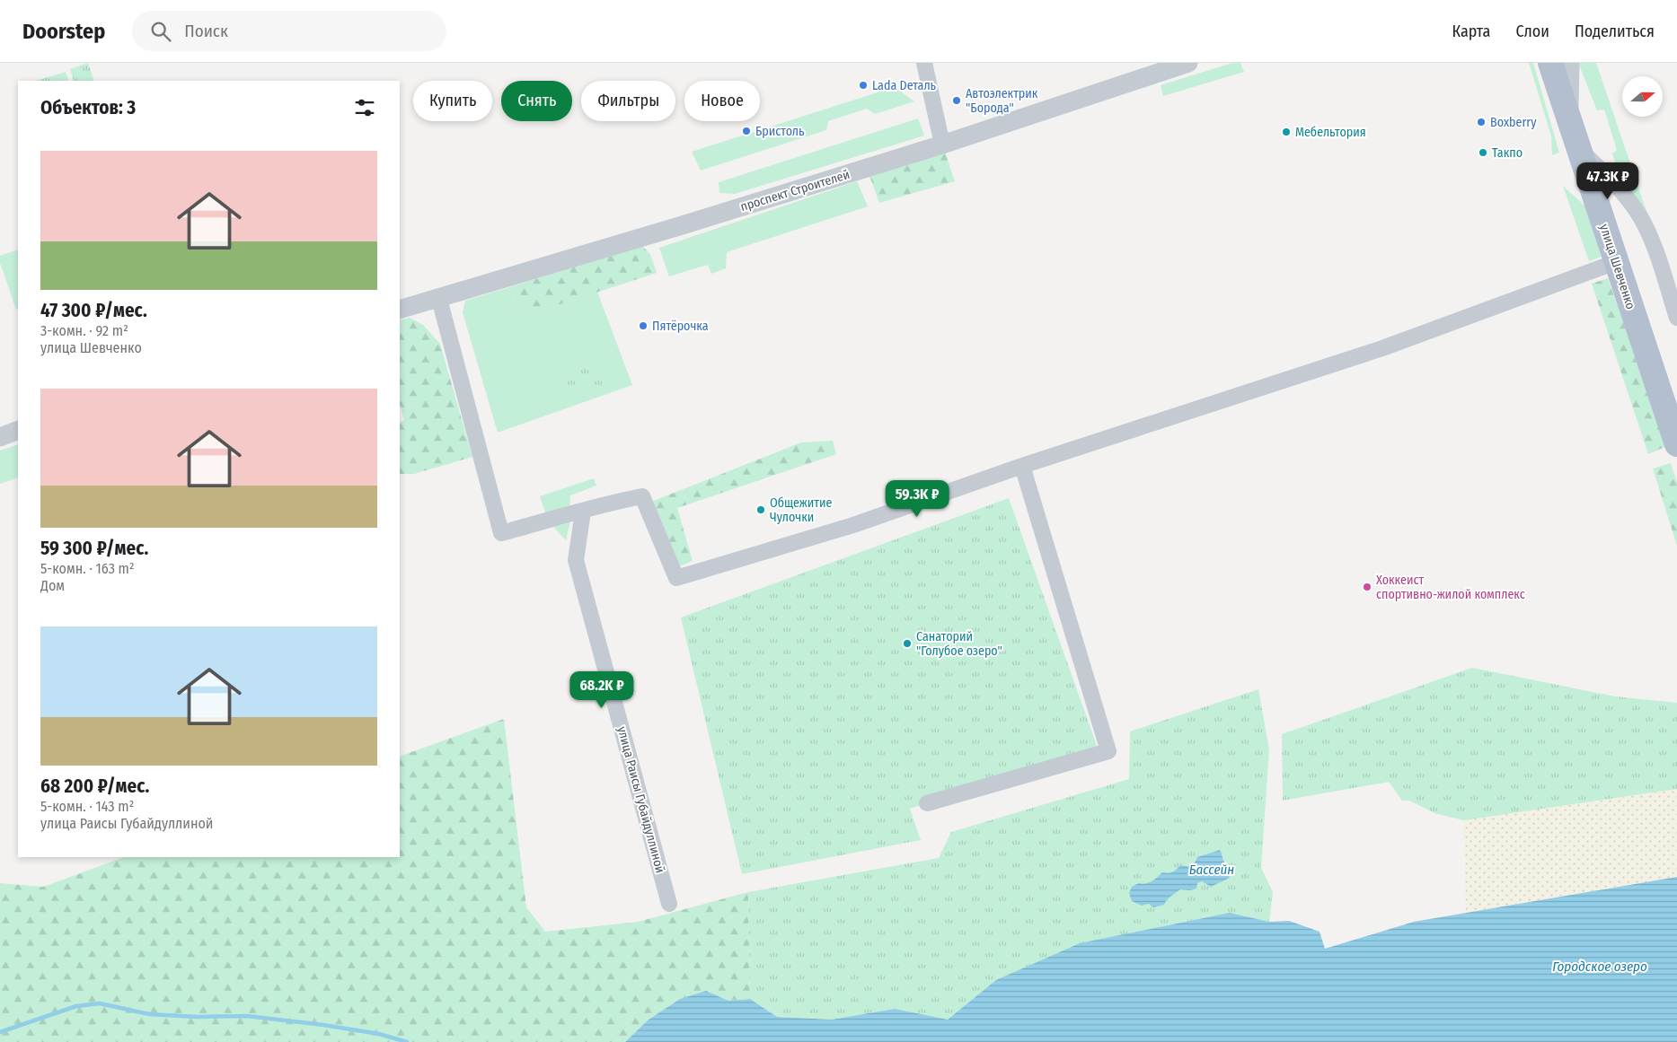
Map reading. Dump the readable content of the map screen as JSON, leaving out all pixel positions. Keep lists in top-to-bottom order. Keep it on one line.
{"streets":{"main road":["улица Шевченко"],"street":["проспект Строителей","улица Раисы Губайдуллиной"]},"water":["Бассейн","Городское озеро"],"places":["Lada Dеталь","Автоэлектрик \"Борода\"","Boxberry","Бристоль","Мебельтория","Такпо","Пятёрочка","Общежитие Чулочки","Хоккеист спортивно-жилой комплекс","Санаторий \"Голубое озеро\""],"north":"right","page":{"header":"Doorstep","search":"Поиск","nav":["Карта","Слои","Поделиться"],"chip":["Купить","Снять","Фильтры","Новое"],"heading":"Объектов: 3","list":[{"name":"47 300 ₽/мес.","note":"3-комн. · 92 m² · улица Шевченко"},{"name":"59 300 ₽/мес.","note":"5-комн. · 163 m² · Дом"},{"name":"68 200 ₽/мес.","note":"5-комн. · 143 m² · улица Раисы Губайдуллиной"}],"price":["47.3K ₽","59.3K ₽","68.2K ₽"]}}
